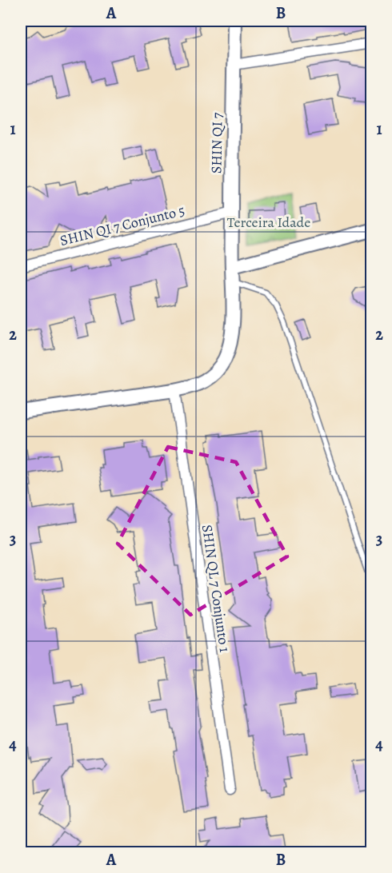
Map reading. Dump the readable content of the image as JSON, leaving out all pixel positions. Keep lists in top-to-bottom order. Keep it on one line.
{"streets":{"street":["SHIN QI 7","SHIN QI 7 Conjunto 5","SHIN QL 7 Conjunto 1"]},"crossings":[["SHIN QI 7","SHIN QI 7 Conjunto 5"],["SHIN QI 7","SHIN QL 7 Conjunto 1"]],"parks":["Terceira Idade"],"grid":{"columns":["A","B"],"rows":["1","2","3","4"]}}
